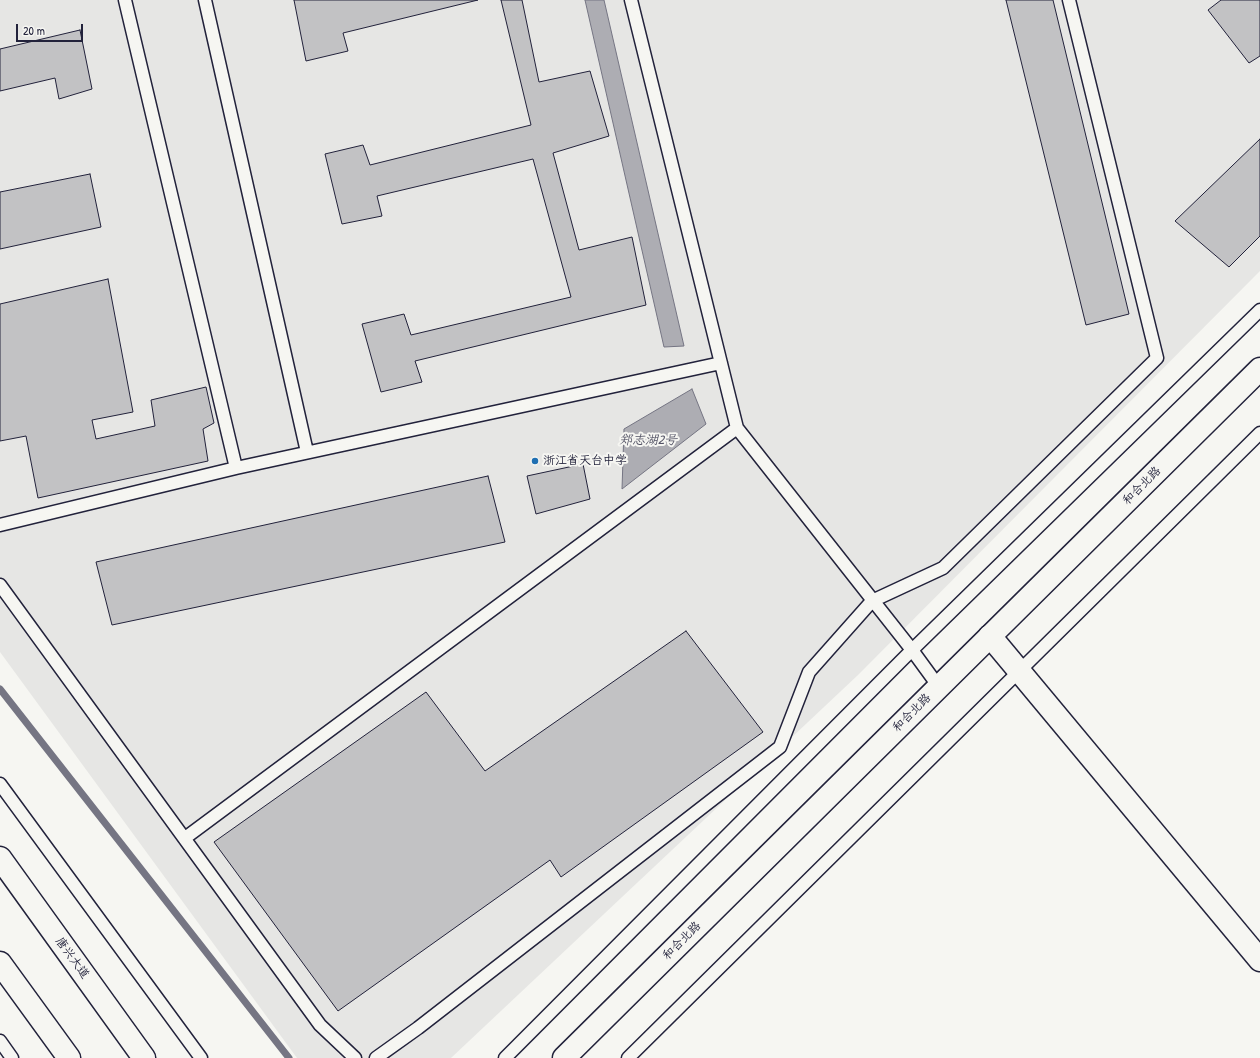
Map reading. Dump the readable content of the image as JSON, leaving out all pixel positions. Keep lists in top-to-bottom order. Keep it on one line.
{"streets":{"main road":["和合北路","唐兴大道"]},"water":["郑志湖2号"],"places":["浙江省天台中学"],"scale_bar":"20 m"}
